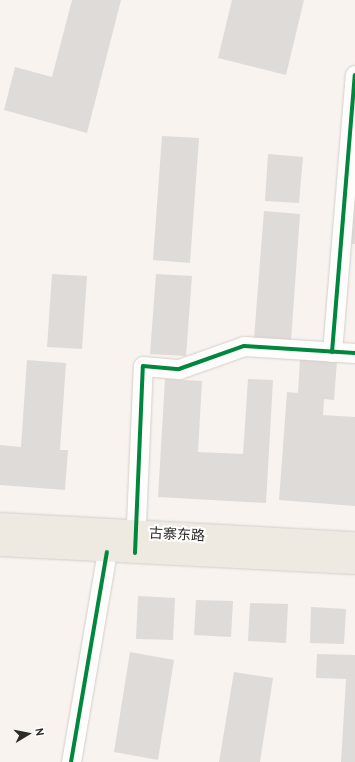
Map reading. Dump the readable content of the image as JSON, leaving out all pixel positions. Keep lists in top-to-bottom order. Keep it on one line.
{"streets":{"main road":["古寨东路"]},"north":"right"}
